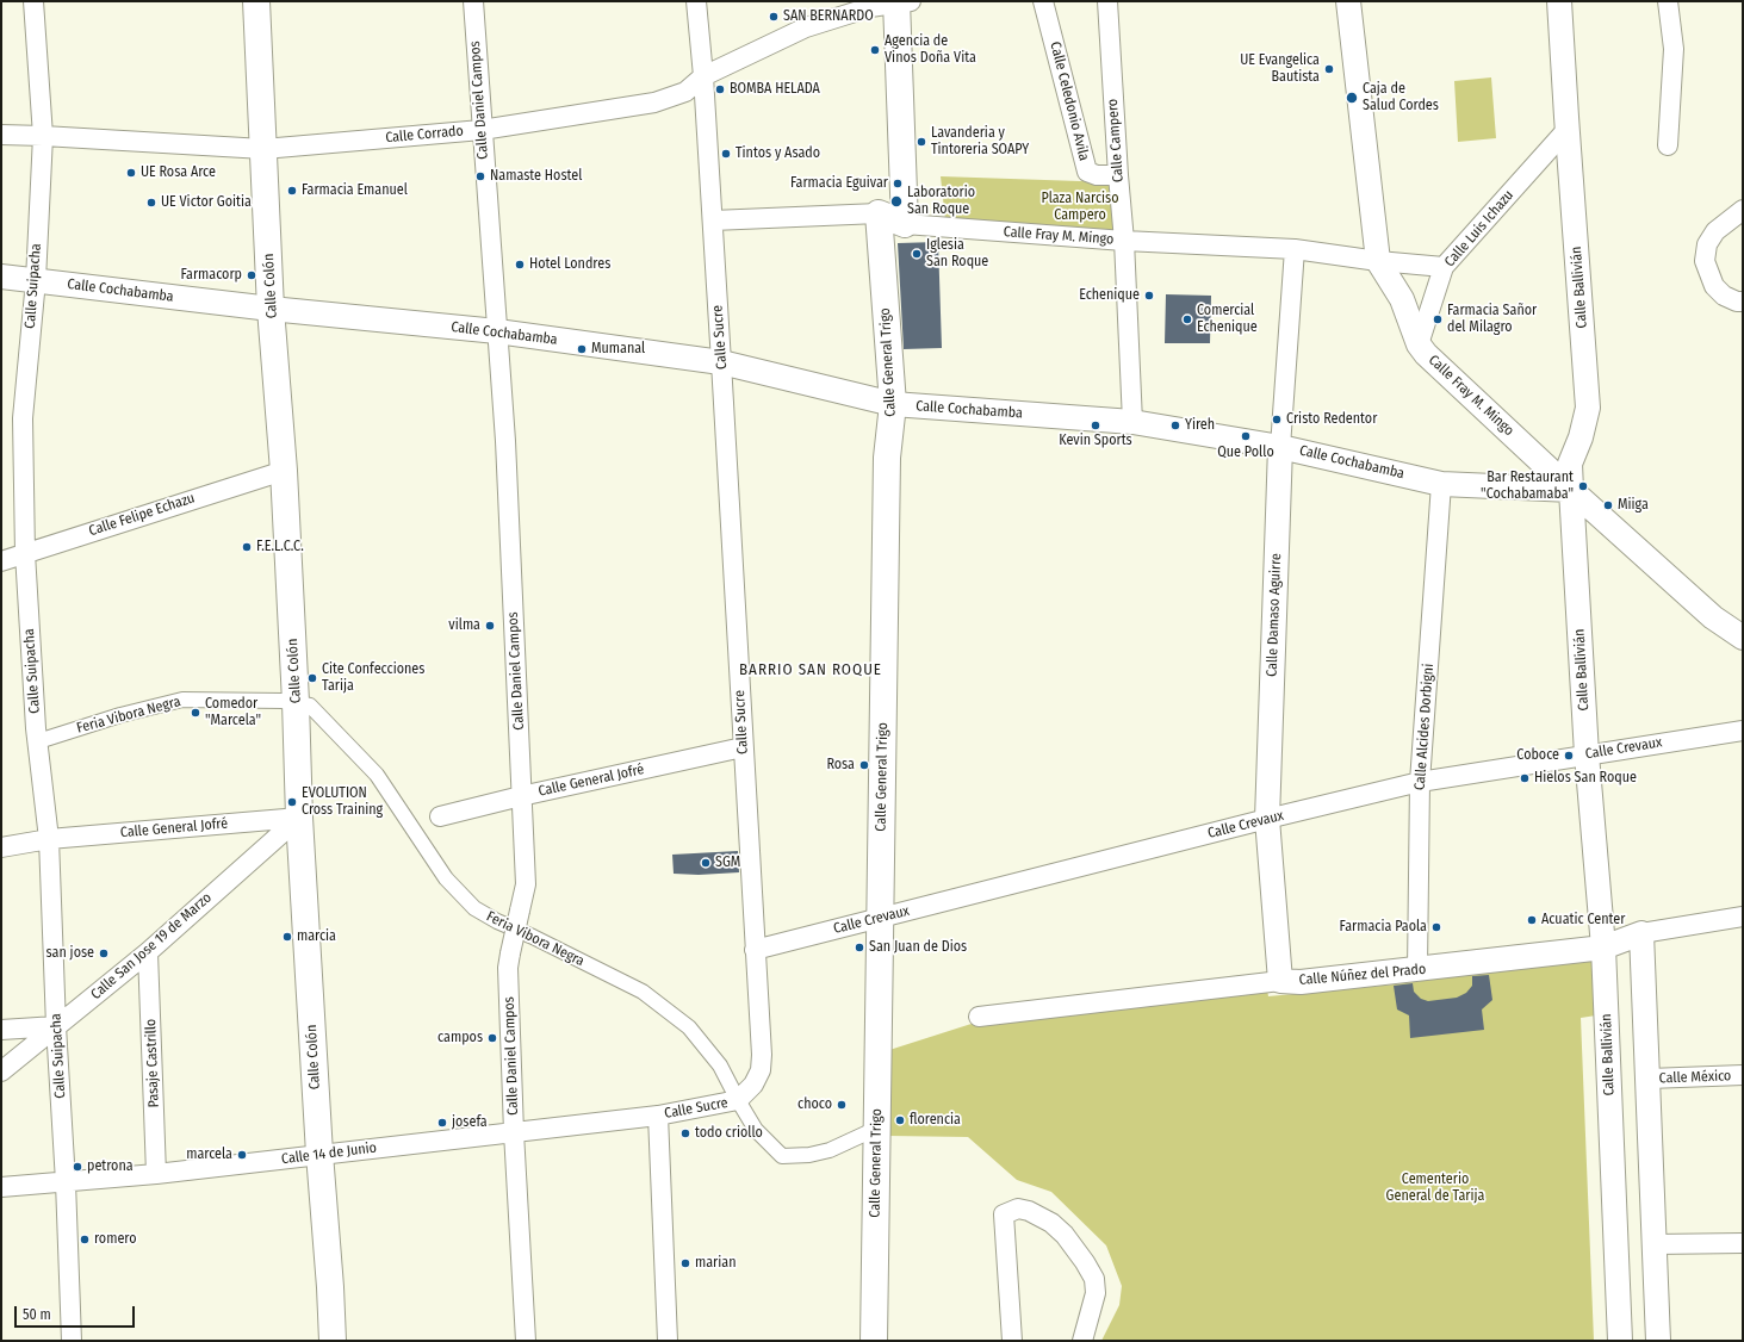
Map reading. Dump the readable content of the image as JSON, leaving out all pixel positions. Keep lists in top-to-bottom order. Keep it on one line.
{"streets":{"main road":["Calle Fray M. Mingo","Calle Colón","Calle General Trigo"],"street":["Calle Daniel Campos","Calle Celedonio Avila","Calle Corrado","Calle Campero","Calle Luis Ichazu","Calle Suipacha","Calle Ballivián","Calle Cochabamba","Calle Sucre","Calle Felipe Echazu","Calle Damaso Aguirre","Feria Vibora Negra","Calle Alcides Dorbigni","Calle Crevaux","Calle General Jofré","Calle San Jose 19 de Marzo","Calle Núñez del Prado","Pasaje Castrillo","Calle México","Calle 14 de Junio"]},"crossings":[["Calle Daniel Campos","Calle Corrado"],["Calle Daniel Campos","Calle Cochabamba"],["Calle Daniel Campos","Calle General Jofré"],["Calle Daniel Campos","Calle 14 de Junio"],["Calle Celedonio Avila","Calle Campero"],["Calle Corrado","Calle Suipacha"],["Calle Corrado","Calle Colón"],["Calle Corrado","Calle Sucre"],["Calle Campero","Calle Fray M. Mingo"],["Calle Campero","Calle Cochabamba"],["Calle Luis Ichazu","Calle Fray M. Mingo"],["Calle Luis Ichazu","Calle Ballivián"],["Calle Fray M. Mingo","Calle Ballivián"],["Calle Fray M. Mingo","Calle Cochabamba"],["Calle Fray M. Mingo","Calle Sucre"],["Calle Fray M. Mingo","Calle General Trigo"],["Calle Fray M. Mingo","Calle Damaso Aguirre"],["Calle Suipacha","Calle Cochabamba"],["Calle Suipacha","Calle Felipe Echazu"],["Calle Suipacha","Feria Vibora Negra"],["Calle Suipacha","Calle General Jofré"],["Calle Suipacha","Calle San Jose 19 de Marzo"],["Calle Suipacha","Calle 14 de Junio"],["Calle Colón","Calle Cochabamba"],["Calle Colón","Calle Felipe Echazu"],["Calle Colón","Feria Vibora Negra"],["Calle Colón","Calle General Jofré"],["Calle Colón","Calle San Jose 19 de Marzo"],["Calle Colón","Calle 14 de Junio"],["Calle Ballivián","Calle Cochabamba"],["Calle Ballivián","Calle Crevaux"],["Calle Ballivián","Calle Núñez del Prado"],["Calle Cochabamba","Calle Sucre"],["Calle Cochabamba","Calle General Trigo"],["Calle Cochabamba","Calle Damaso Aguirre"],["Calle Cochabamba","Calle Alcides Dorbigni"],["Calle Sucre","Feria Vibora Negra"],["Calle Sucre","Calle Crevaux"],["Calle Sucre","Calle General Jofré"],["Calle Sucre","Calle 14 de Junio"],["Calle General Trigo","Feria Vibora Negra"],["Calle General Trigo","Calle Crevaux"],["Calle Damaso Aguirre","Calle Crevaux"],["Calle Damaso Aguirre","Calle Núñez del Prado"],["Calle Alcides Dorbigni","Calle Crevaux"],["Calle Alcides Dorbigni","Calle Núñez del Prado"],["Calle General Jofré","Calle San Jose 19 de Marzo"],["Calle San Jose 19 de Marzo","Pasaje Castrillo"],["Pasaje Castrillo","Calle 14 de Junio"]],"districts":["BARRIO SAN ROQUE"],"parks":["Plaza Narciso Campero","Cementerio General de Tarija"],"places":["SAN BERNARDO","Agencia de Vinos Doña Vita","UE Evangelica Bautista","BOMBA HELADA","Caja de Salud Cordes","Lavanderia y Tintoreria SOAPY","Tintos y Asado","UE Rosa Arce","Namaste Hostel","Farmacia Eguivar","Farmacia Emanuel","Laboratorio San Roque","UE Victor Goitia","Iglesia San Roque","Hotel Londres","Farmacorp","Echenique","Comercial Echenique","Farmacia Sañor del Milagro","Mumanal","Cristo Redentor","Kevin Sports","Yireh","Que Pollo","Bar Restaurant \"Cochabamaba\"","Miiga","F.E.L.C.C.","vilma","Cite Confecciones Tarija","Comedor \"Marcela\"","Coboce","Rosa","Hielos San Roque","EVOLUTION Cross Training","SGM","Acuatic Center","Farmacia Paola","marcia","San Juan de Dios","san jose","campos","choco","florencia","josefa","todo criollo","marcela","petrona","romero","marian"],"scale_bar":"50 m"}
